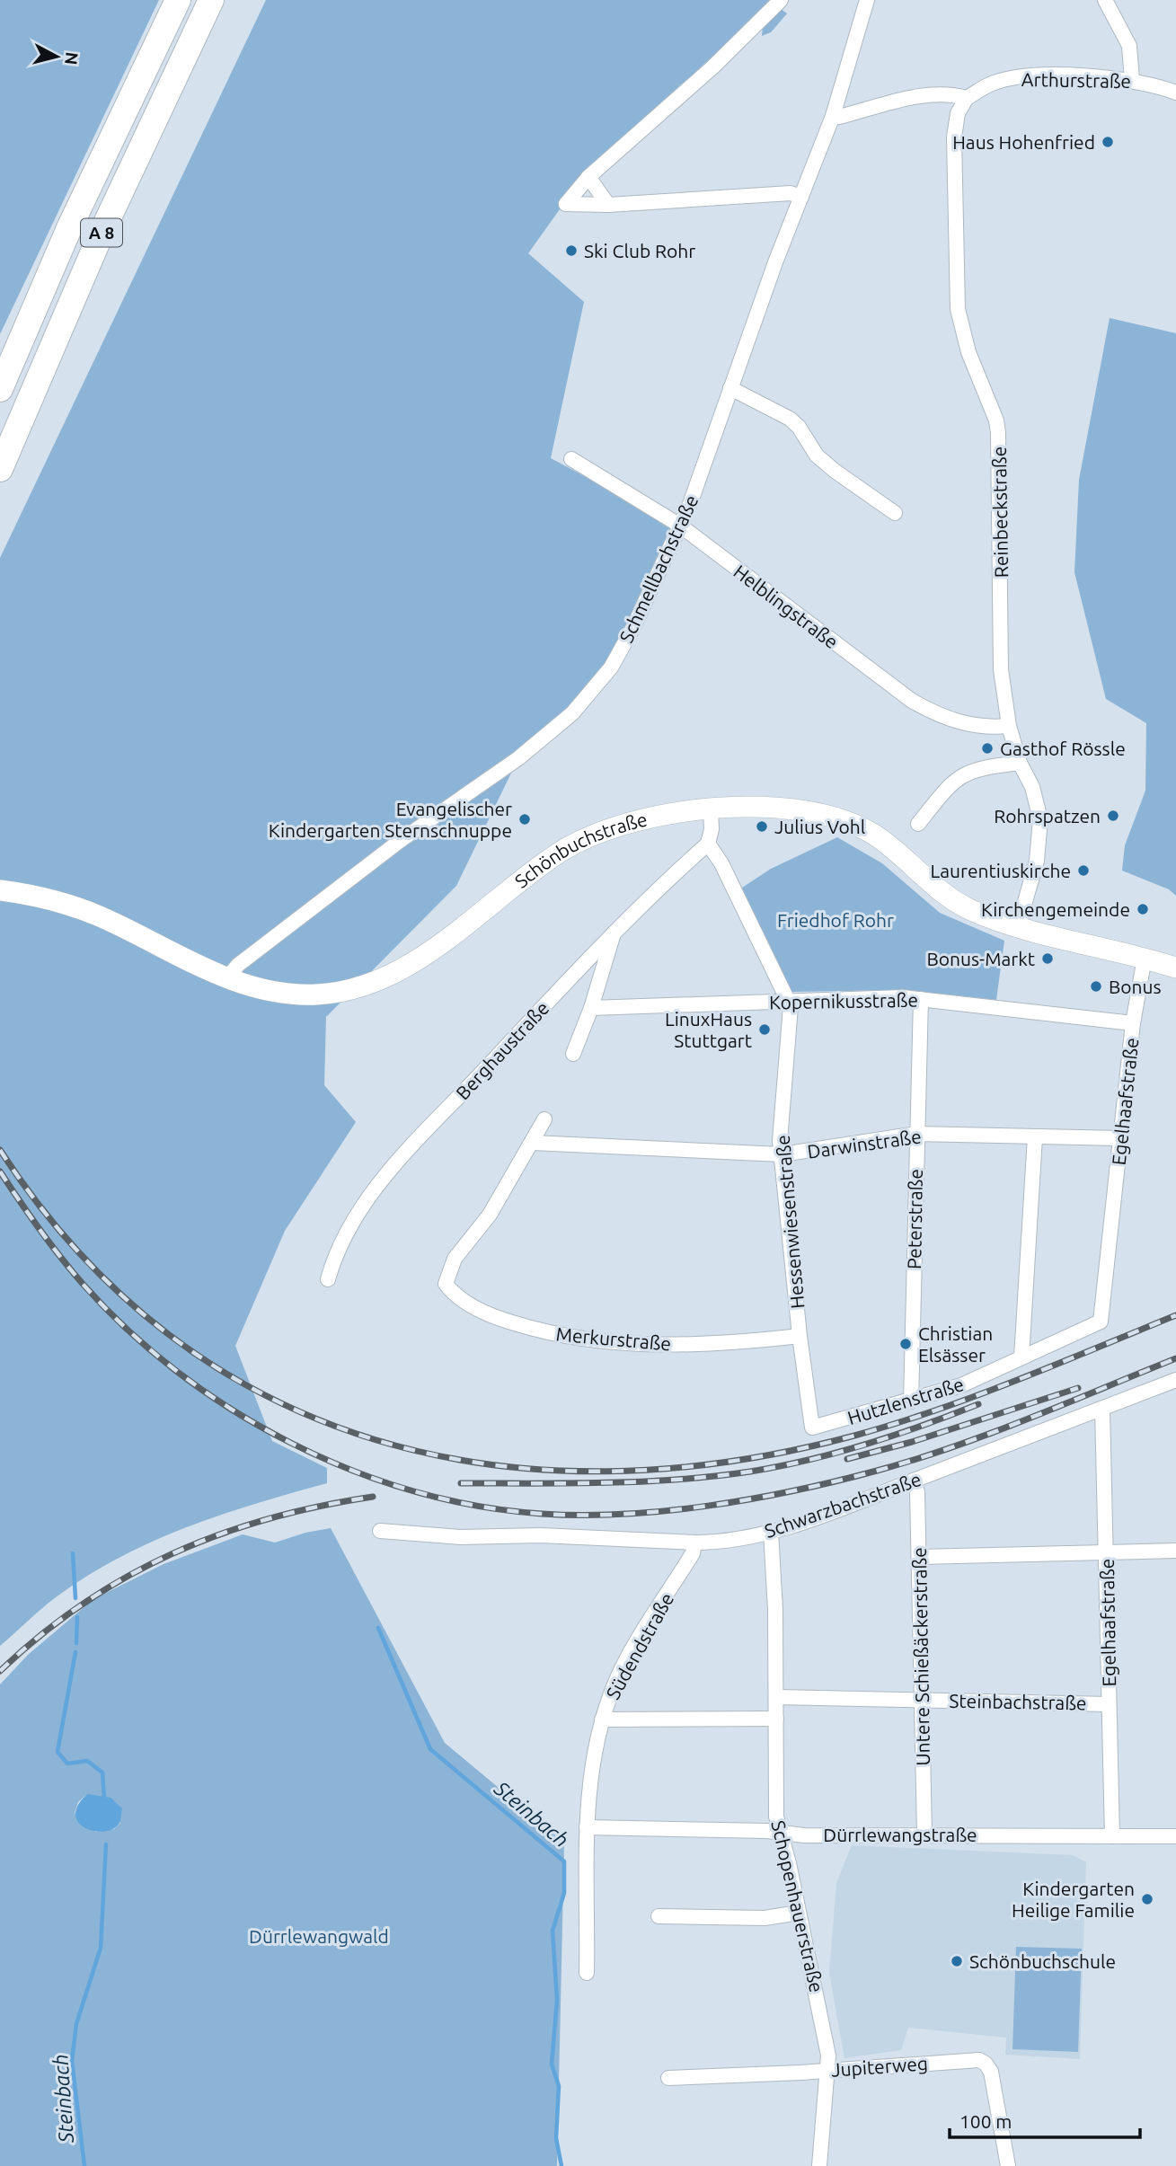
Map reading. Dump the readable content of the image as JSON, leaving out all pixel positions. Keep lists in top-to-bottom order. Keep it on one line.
{"streets":{"highway":["A 8"],"main road":["Schönbuchstraße"],"street":["Arthurstraße","Reinbeckstraße","Schmellbachstraße","Helblingstraße","Kopernikusstraße","Berghaustraße","Egelhaafstraße","Darwinstraße","Peterstraße","Hessenwiesenstraße","Merkurstraße","Hutzlenstraße","Schwarzbachstraße","Südendstraße","Untere Schießäckerstraße","Steinbachstraße","Dürrlewangstraße","Schopenhauerstraße","Jupiterweg"]},"crossings":[["Arthurstraße","Reinbeckstraße"],["Reinbeckstraße","Helblingstraße"],["Reinbeckstraße","Schönbuchstraße"],["Schmellbachstraße","Helblingstraße"],["Schmellbachstraße","Schönbuchstraße"],["Schönbuchstraße","Egelhaafstraße"],["Kopernikusstraße","Egelhaafstraße"],["Kopernikusstraße","Peterstraße"],["Kopernikusstraße","Hessenwiesenstraße"],["Berghaustraße","Hessenwiesenstraße"],["Egelhaafstraße","Darwinstraße"],["Egelhaafstraße","Hutzlenstraße"],["Egelhaafstraße","Schwarzbachstraße"],["Egelhaafstraße","Steinbachstraße"],["Egelhaafstraße","Dürrlewangstraße"],["Darwinstraße","Peterstraße"],["Darwinstraße","Hessenwiesenstraße"],["Darwinstraße","Merkurstraße"],["Peterstraße","Hutzlenstraße"],["Hessenwiesenstraße","Merkurstraße"],["Hessenwiesenstraße","Hutzlenstraße"],["Schwarzbachstraße","Südendstraße"],["Schwarzbachstraße","Untere Schießäckerstraße"],["Schwarzbachstraße","Schopenhauerstraße"],["Südendstraße","Dürrlewangstraße"],["Untere Schießäckerstraße","Steinbachstraße"],["Untere Schießäckerstraße","Dürrlewangstraße"],["Steinbachstraße","Schopenhauerstraße"],["Dürrlewangstraße","Schopenhauerstraße"],["Schopenhauerstraße","Jupiterweg"]],"water":["Steinbach"],"parks":["Friedhof Rohr","Dürrlewangwald"],"places":["Haus Hohenfried","Ski Club Rohr","Gasthof Rössle","Rohrspatzen","Evangelischer Kindergarten Sternschnuppe","Julius Vohl","Laurentiuskirche","Kirchengemeinde","Bonus-Markt","Bonus","LinuxHaus Stuttgart","Christian Elsässer","Kindergarten Heilige Familie","Schönbuchschule"],"scale_bar":"100 m","north":"right"}
